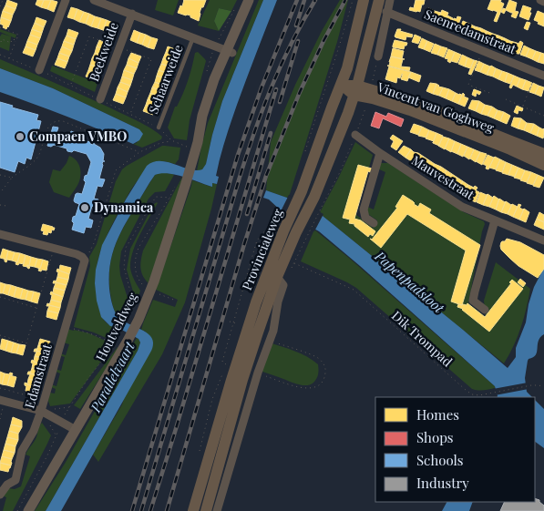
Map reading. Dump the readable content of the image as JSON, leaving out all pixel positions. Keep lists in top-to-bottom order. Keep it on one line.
{"streets":{"main road":["Vincent van Goghweg","Provincialeweg"],"street":["Saenredamstraat","Beekweide","Mauvestraat","Houtveldweg","Edamstraat"],"lane":["Schaarweide"],"path":["Dik Trompad"]},"crossings":[["Vincent van Goghweg","Provincialeweg"]],"water":["Papenpadsloot","Parallelvaart"],"places":["Compaen VMBO","Dynamica"],"legend":["Homes","Shops","Schools","Industry"]}
